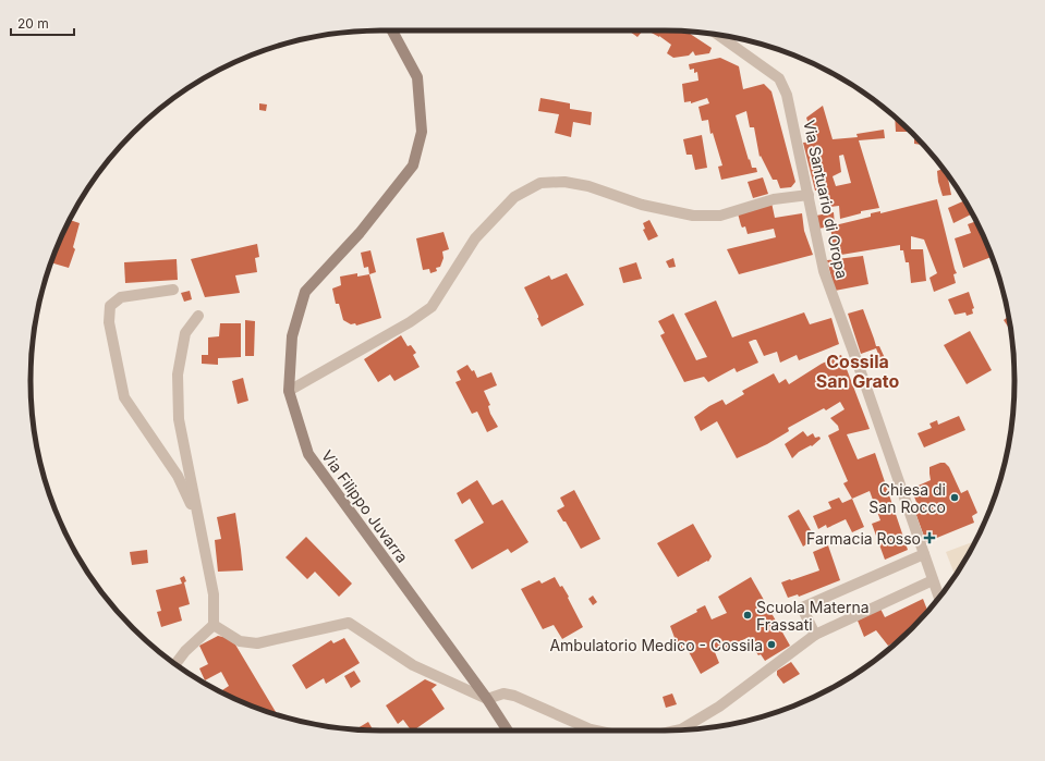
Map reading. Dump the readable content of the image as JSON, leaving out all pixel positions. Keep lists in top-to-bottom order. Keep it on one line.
{"streets":{"main road":["Via Filippo Juvarra"],"street":["Via Santuario di Oropa"]},"districts":["Cossila San Grato"],"places":{"other":["Chiesa di San Rocco","Scuola Materna Frassati","Ambulatorio Medico - Cossila"],"health":["Farmacia Rosso"]},"scale_bar":"20 m"}
